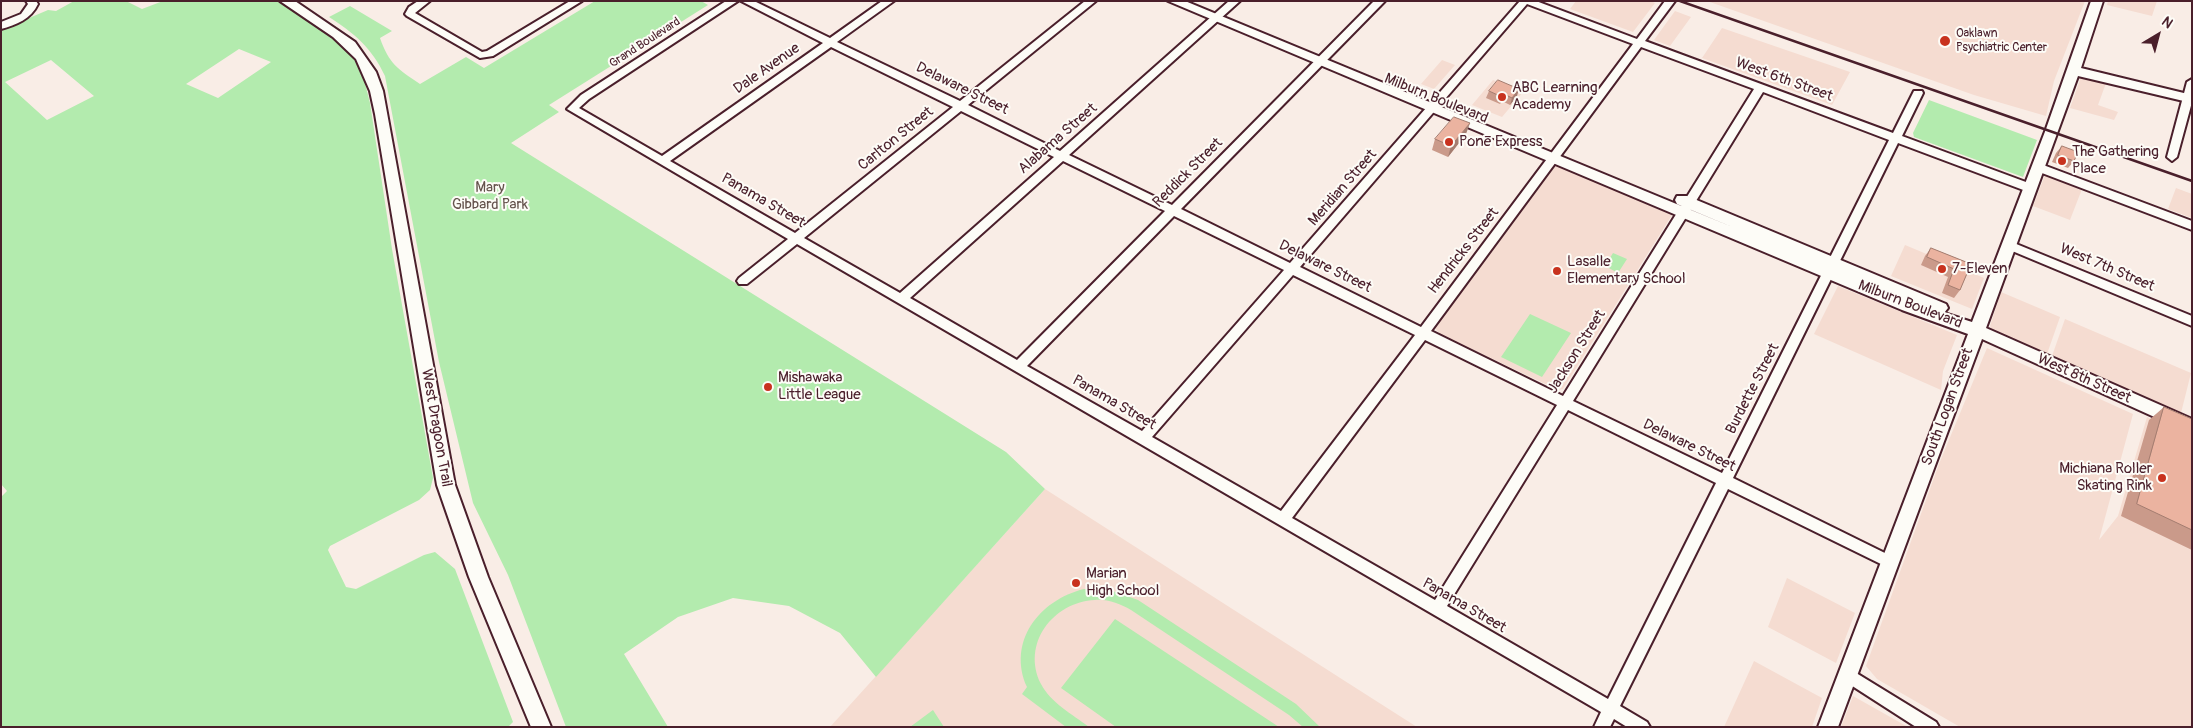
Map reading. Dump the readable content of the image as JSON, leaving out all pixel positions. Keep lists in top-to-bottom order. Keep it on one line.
{"streets":{"street":["Grand Boulevard","Dale Avenue","West 6th Street","Delaware Street","Milburn Boulevard","Carlton Street","Alabama Street","Reddick Street","Meridian Street","Panama Street","Hendricks Street","West 7th Street","Jackson Street","West 8th Street","Burdette Street","South Logan Street","West Dragoon Trail"]},"crossings":[["Grand Boulevard","Panama Street"],["Dale Avenue","Delaware Street"],["Dale Avenue","Panama Street"],["West 6th Street","Meridian Street"],["West 6th Street","Hendricks Street"],["West 6th Street","Jackson Street"],["West 6th Street","Burdette Street"],["West 6th Street","South Logan Street"],["Delaware Street","Carlton Street"],["Delaware Street","Alabama Street"],["Delaware Street","Reddick Street"],["Delaware Street","Meridian Street"],["Delaware Street","Hendricks Street"],["Delaware Street","Jackson Street"],["Delaware Street","Burdette Street"],["Delaware Street","South Logan Street"],["Milburn Boulevard","Alabama Street"],["Milburn Boulevard","Reddick Street"],["Milburn Boulevard","Meridian Street"],["Milburn Boulevard","Hendricks Street"],["Milburn Boulevard","Jackson Street"],["Milburn Boulevard","West 8th Street"],["Milburn Boulevard","Burdette Street"],["Milburn Boulevard","South Logan Street"],["Carlton Street","Panama Street"],["Alabama Street","Panama Street"],["Reddick Street","Panama Street"],["Meridian Street","Panama Street"],["Panama Street","Hendricks Street"],["Panama Street","Jackson Street"],["Panama Street","Burdette Street"],["West 7th Street","South Logan Street"],["West 8th Street","South Logan Street"]],"parks":["Mary Gibbard Park"],"places":["Oaklawn Psychiatric Center","ABC Learning Academy","Ponē Express","The Gathering Place","7-Eleven","Lasalle Elementary School","Mishawaka Little League","Michiana Roller Skating Rink","Marian High School"],"north":"top right"}
